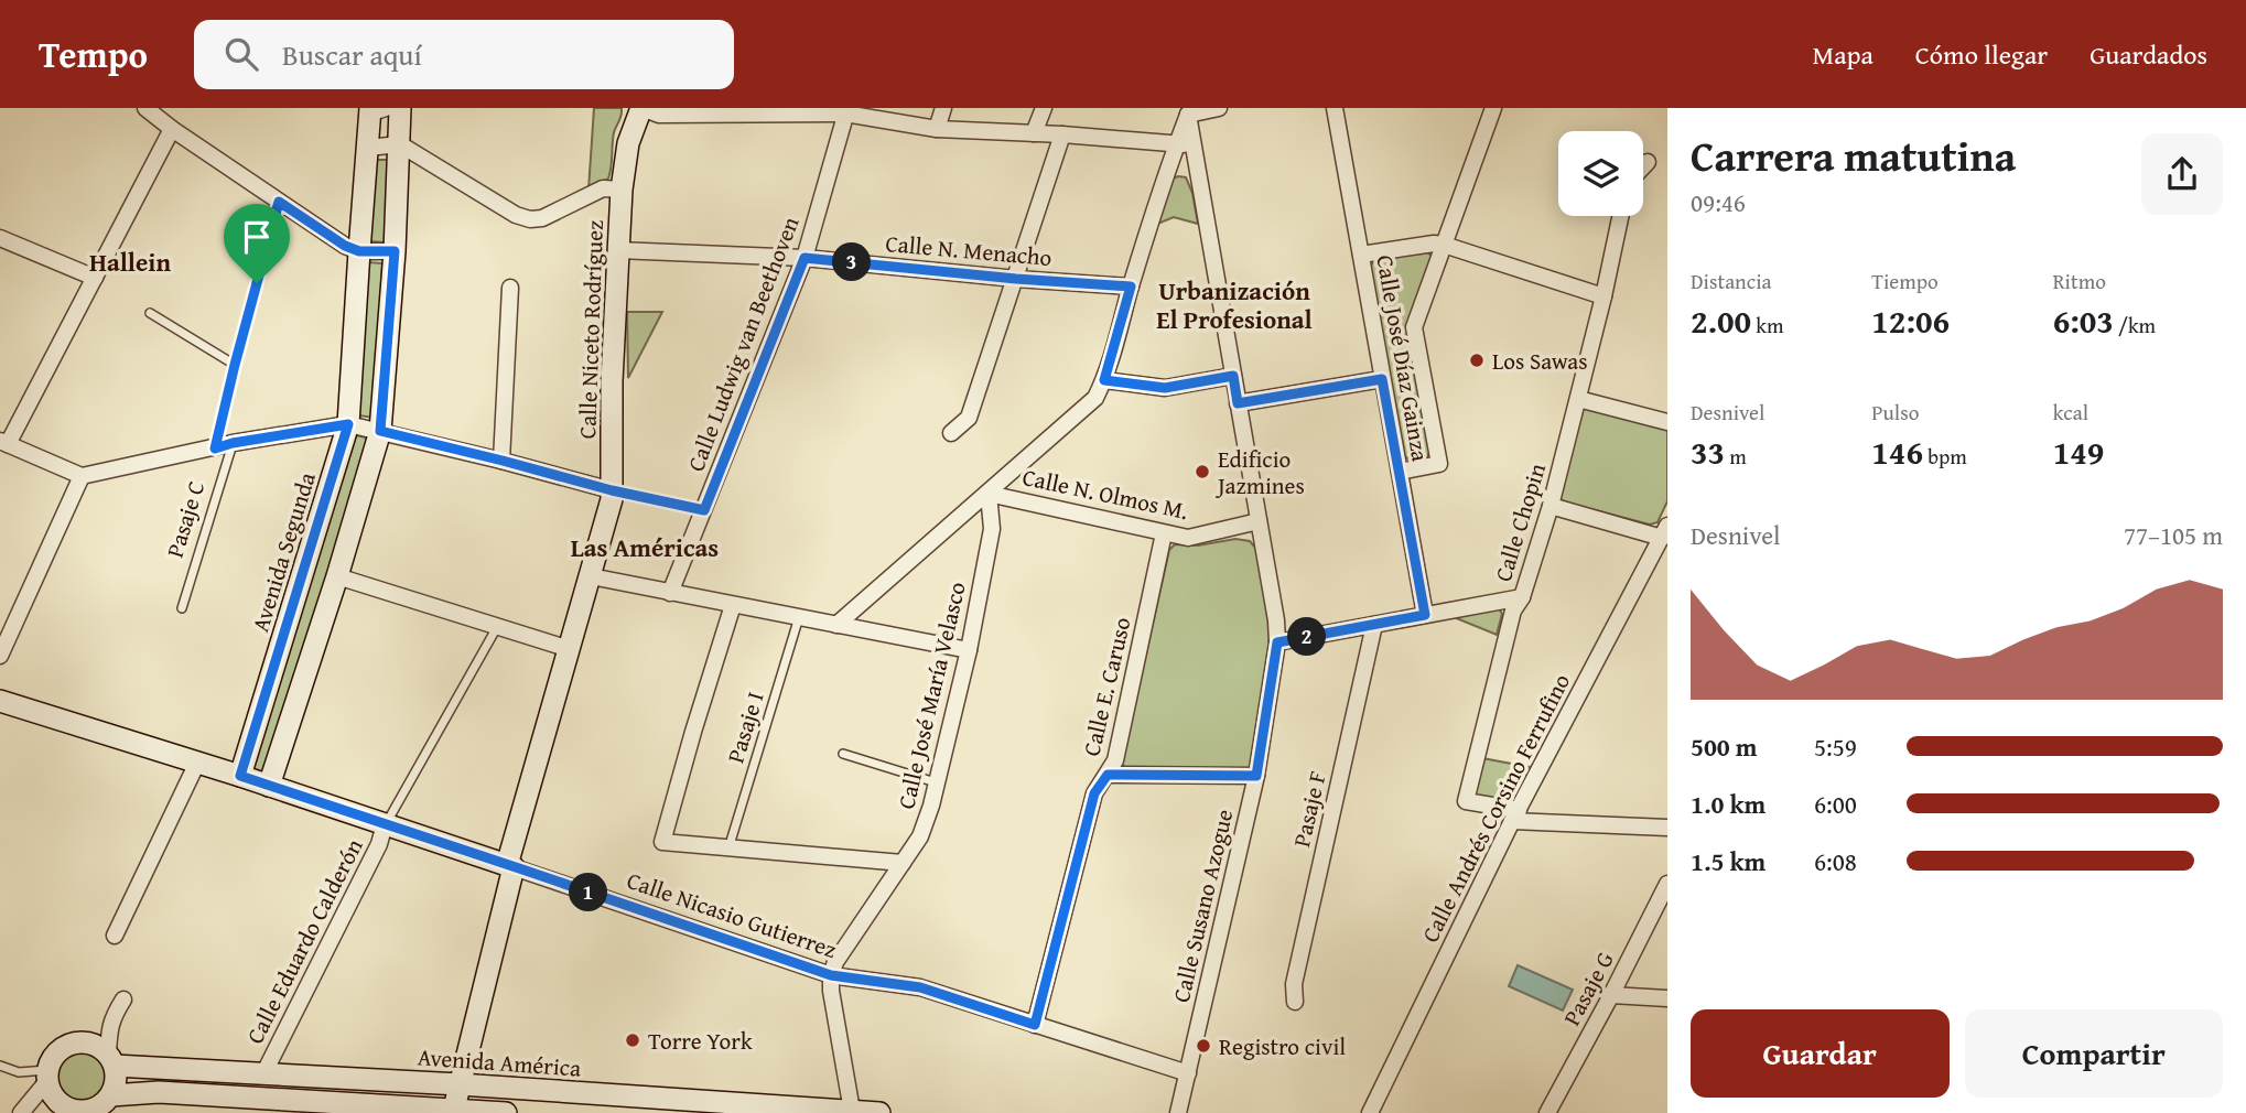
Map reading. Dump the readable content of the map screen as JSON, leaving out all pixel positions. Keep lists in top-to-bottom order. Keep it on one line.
{"streets":{"main road":["Calle Niceto Rodríguez","Avenida Segunda","Calle Nicasio Gutierrez","Avenida América"],"street":["Calle N. Menacho","Calle Ludwig van Beethoven","Calle José Díaz Gainza","Calle N. Olmos M.","Calle Chopin","Calle E. Caruso","Calle José María Velasco","Calle Andrés Corsino Ferrufino","Pasaje F","Calle Susano Azogue","Calle Eduardo Calderón","Pasaje G"],"lane":["Pasaje C","Pasaje I"]},"crossings":[["Calle N. Menacho","Calle Niceto Rodríguez"],["Calle N. Menacho","Calle Ludwig van Beethoven"],["Calle Niceto Rodríguez","Calle Nicasio Gutierrez"],["Calle Niceto Rodríguez","Avenida América"],["Calle N. Olmos M.","Calle E. Caruso"],["Calle N. Olmos M.","Calle José María Velasco"],["Calle N. Olmos M.","Calle Susano Azogue"],["Calle Chopin","Calle Andrés Corsino Ferrufino"],["Avenida Segunda","Calle Nicasio Gutierrez"],["Calle E. Caruso","Calle Nicasio Gutierrez"],["Calle José María Velasco","Calle Nicasio Gutierrez"],["Calle Susano Azogue","Calle Nicasio Gutierrez"],["Calle Nicasio Gutierrez","Calle Eduardo Calderón"],["Calle Eduardo Calderón","Avenida América"]],"districts":["Hallein","Urbanización El Profesional","Las Américas"],"places":["Los Sawas","Edificio Jazmines","Torre York","Registro civil"],"page":{"header":"Tempo","search":"Buscar aquí","nav":["Mapa","Cómo llegar","Guardados"],"heading":["Carrera matutina","09:46"],"stats":[["Distancia","2.00 km"],["Tiempo","12:06"],["Ritmo","6:03 /km"],["Desnivel","33 m"],["Pulso","146 bpm"],["kcal","149"]],"pins":["3","2","1"],"chart":["Desnivel","77–105 m"],"list":[{"name":"500 m","note":"5:59"},{"name":"1.0 km","note":"6:00"},{"name":"1.5 km","note":"6:08"}],"buttons":["Guardar","Compartir"]}}
